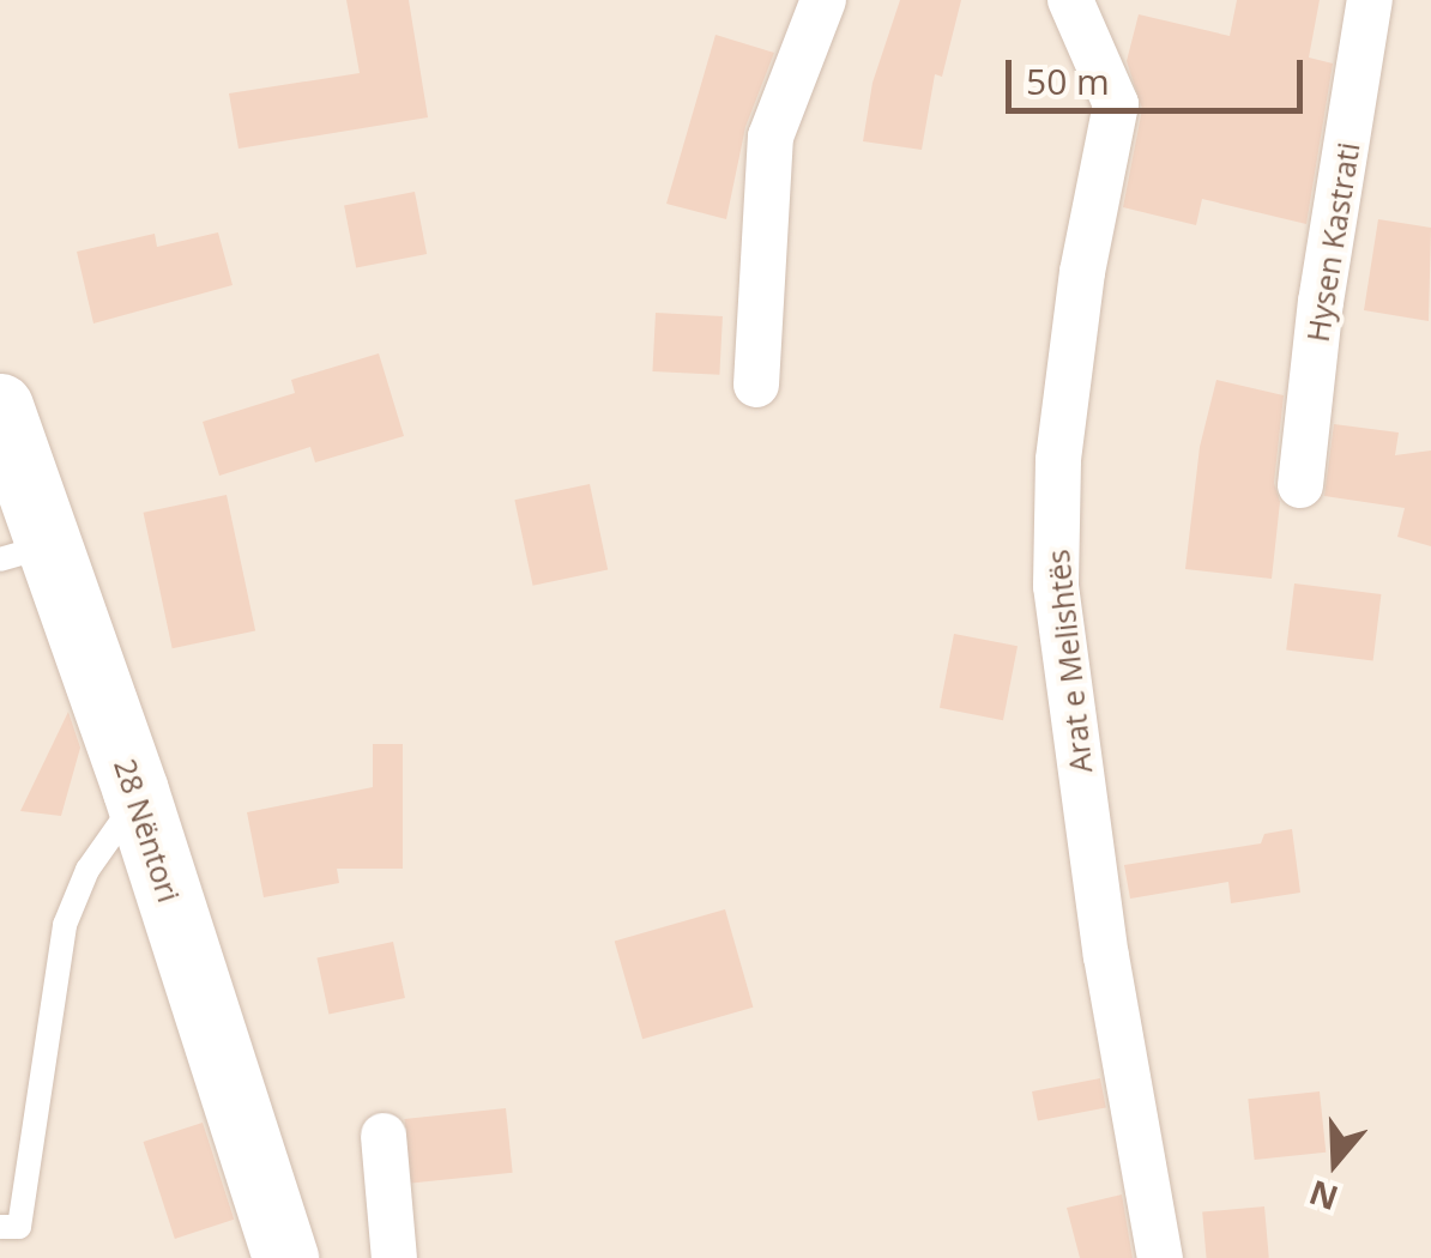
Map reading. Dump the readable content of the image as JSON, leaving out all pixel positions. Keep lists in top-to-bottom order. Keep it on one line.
{"streets":{"main road":["28 Nëntori"],"street":["Hysen Kastrati","Arat e Melishtës"]},"scale_bar":"50 m","north":"bottom"}
